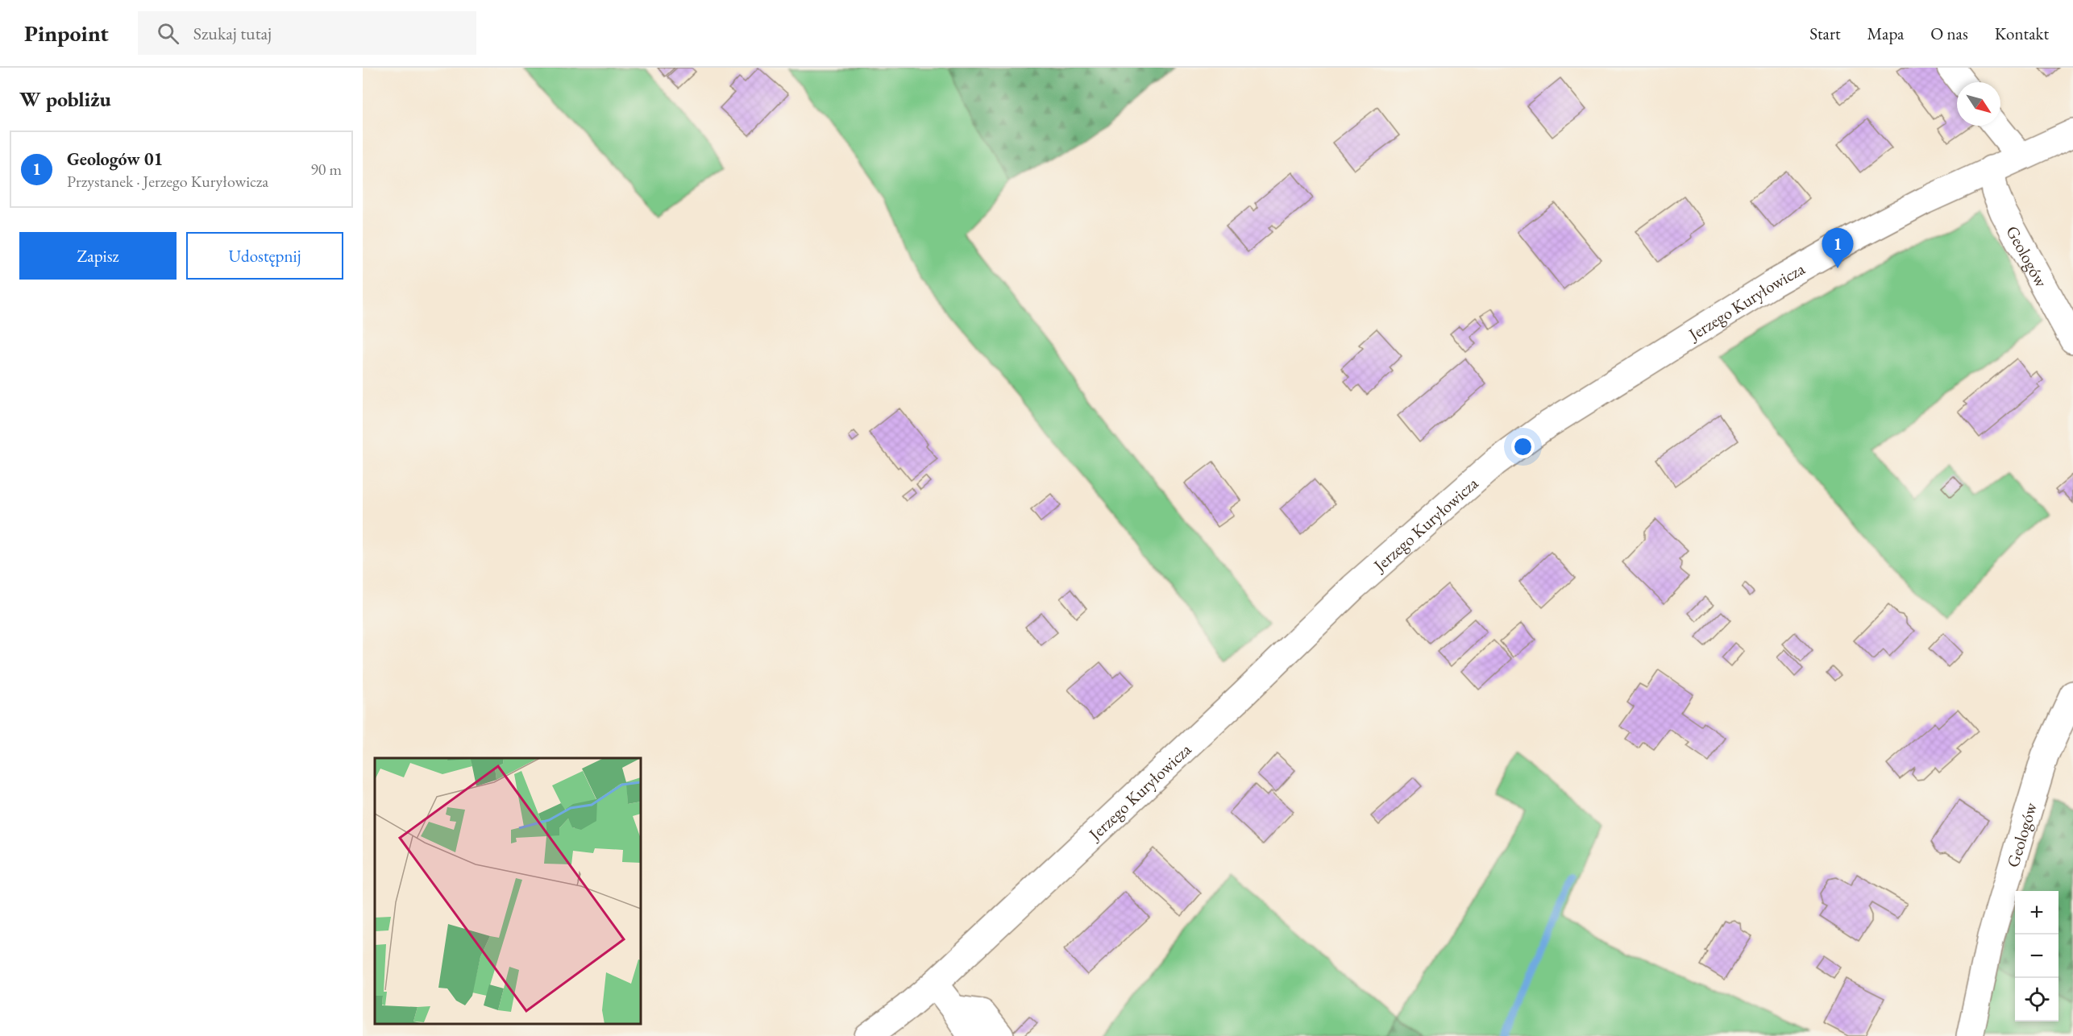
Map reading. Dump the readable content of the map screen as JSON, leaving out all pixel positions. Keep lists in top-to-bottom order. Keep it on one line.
{"streets":{"street":["Geologów","Jerzego Kuryłowicza"]},"crossings":[["Geologów","Jerzego Kuryłowicza"]],"north":"bottom right","page":{"header":"Pinpoint","search":"Szukaj tutaj","nav":["Start","Mapa","O nas","Kontakt"],"heading":"W pobliżu","list":[{"mark":"1","name":"Geologów 01","note":"Przystanek · Jerzego Kuryłowicza","value":"90 m"}],"buttons":["Zapisz","Udostępnij"],"pins":"1","map_buttons":["+","−"]}}
